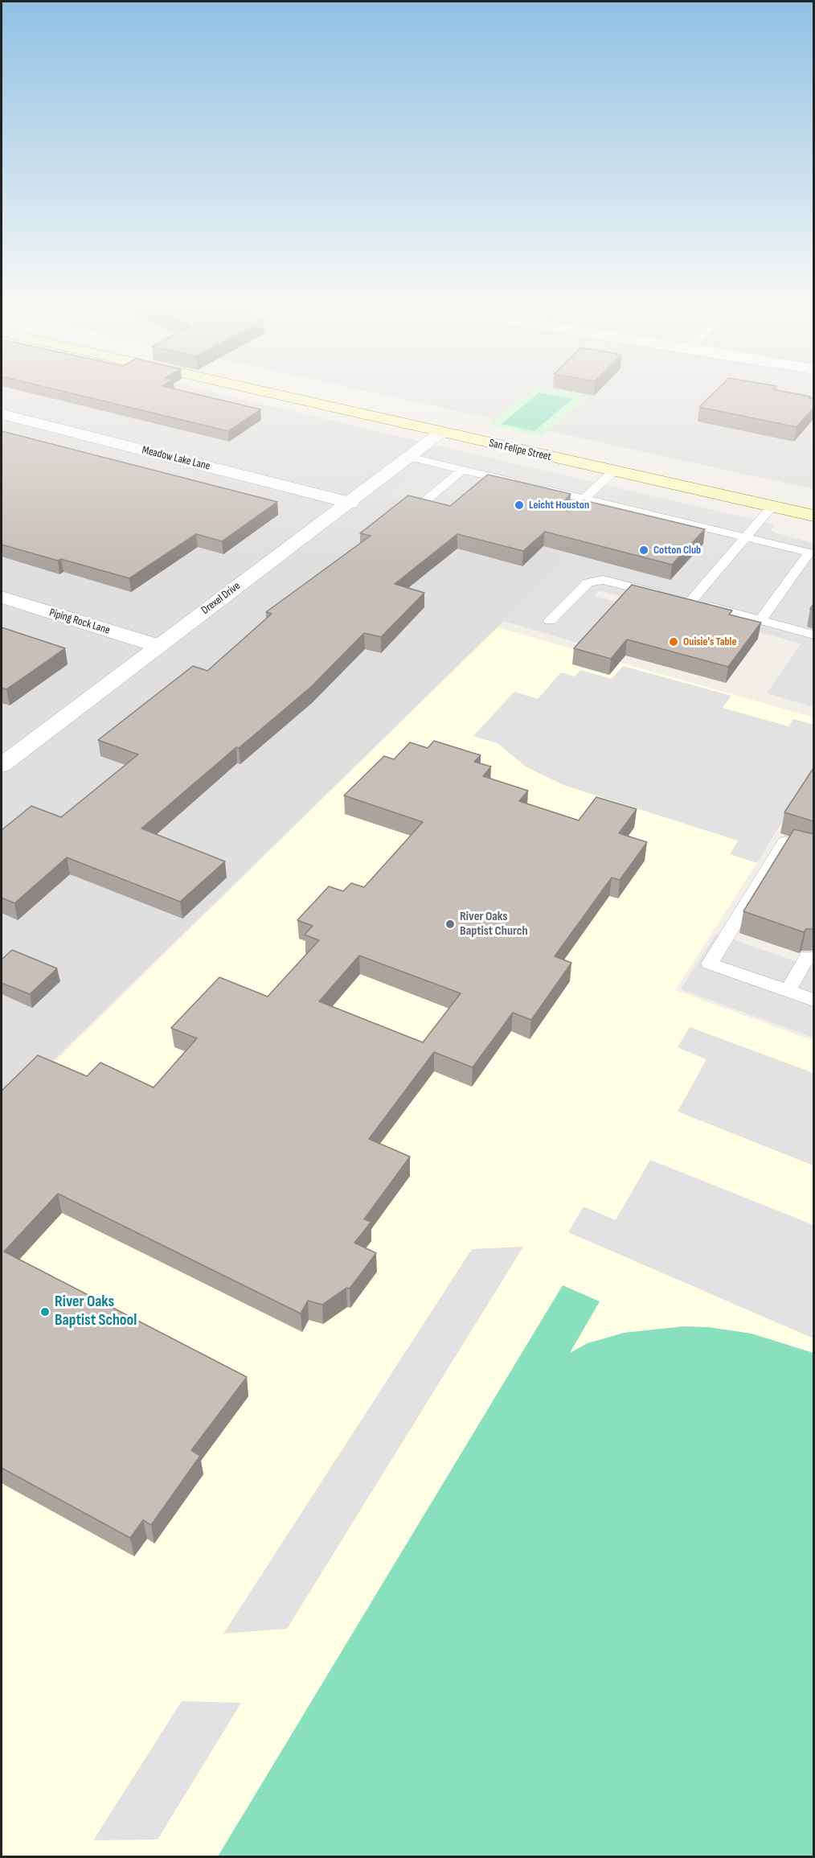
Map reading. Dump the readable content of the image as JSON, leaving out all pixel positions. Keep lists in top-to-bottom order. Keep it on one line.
{"streets":{"main road":["San Felipe Street"],"street":["Meadow Lake Lane","Drexel Drive","Piping Rock Lane"]},"crossings":[["San Felipe Street","Drexel Drive"],["Meadow Lake Lane","Drexel Drive"],["Drexel Drive","Piping Rock Lane"]],"places":["Leicht Houston","Cotton Club","Ouisie's Table","River Oaks Baptist Church","River Oaks Baptist School"]}
